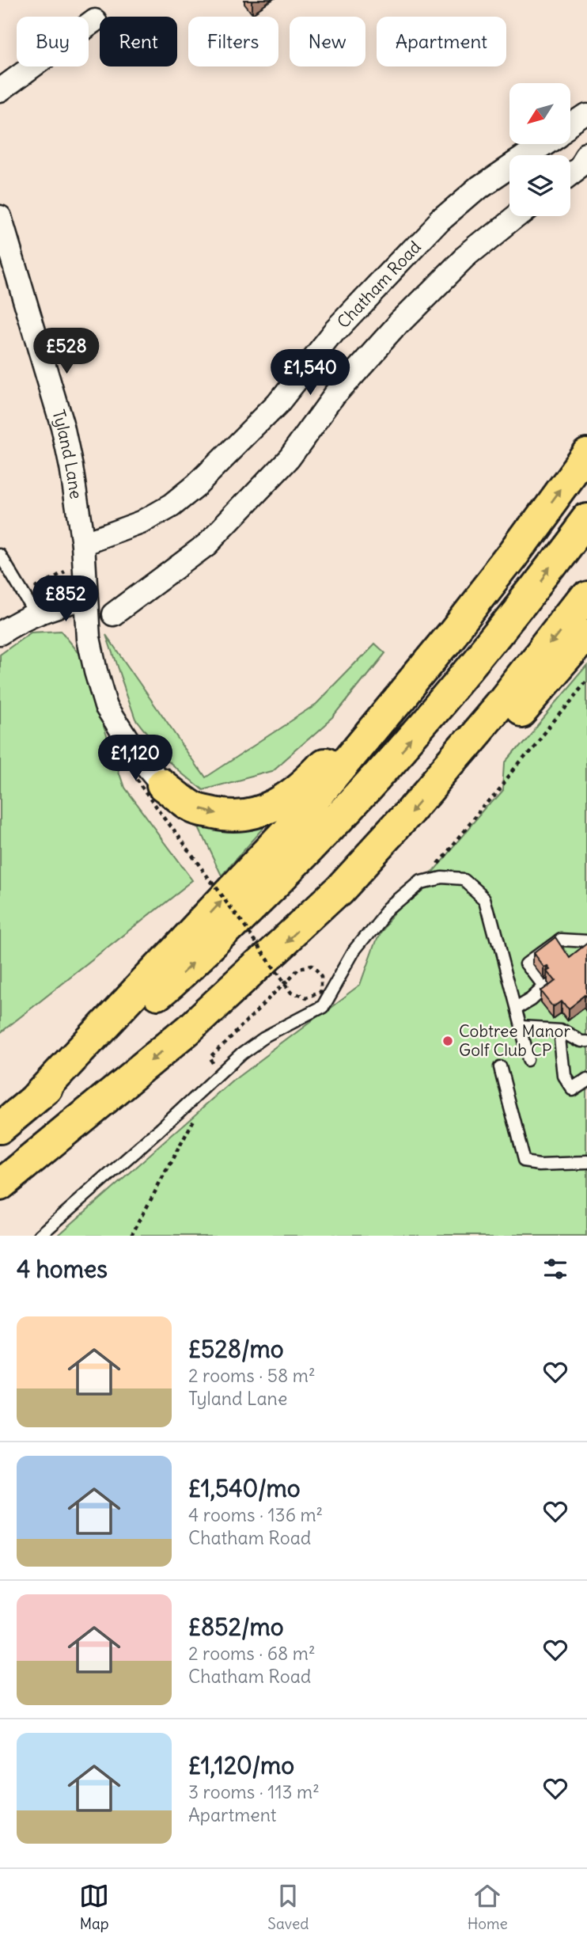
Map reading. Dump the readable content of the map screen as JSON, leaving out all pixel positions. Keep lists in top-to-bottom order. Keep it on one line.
{"streets":{"street":["Chatham Road","Tyland Lane"]},"crossings":[["Chatham Road","Tyland Lane"]],"places":["Cobtree Manor Golf Club CP"],"north":"bottom left","page":{"chip":["Buy","Rent","Filters","New","Apartment"],"price":["£528","£1,540","£852","£1,120"],"heading":"4 homes","list":[{"name":"£528/mo","note":"2 rooms · 58 m² · Tyland Lane"},{"name":"£1,540/mo","note":"4 rooms · 136 m² · Chatham Road"},{"name":"£852/mo","note":"2 rooms · 68 m² · Chatham Road"},{"name":"£1,120/mo","note":"3 rooms · 113 m² · Apartment"}],"tabs":["Map","Saved","Home"]}}
